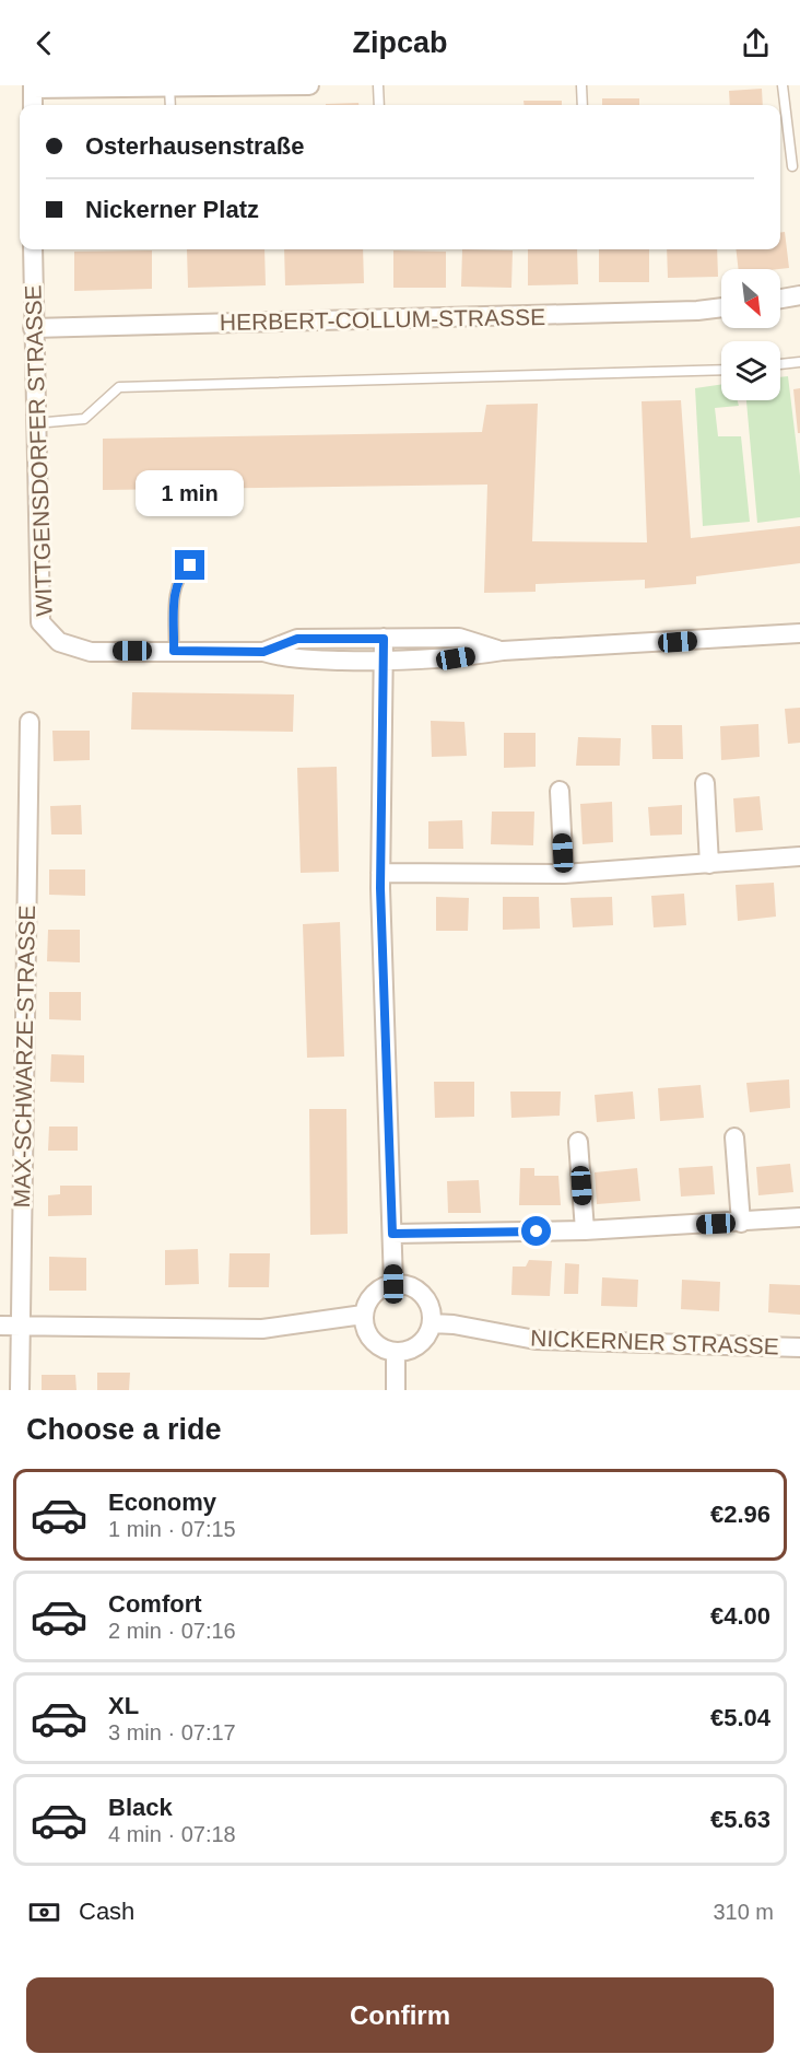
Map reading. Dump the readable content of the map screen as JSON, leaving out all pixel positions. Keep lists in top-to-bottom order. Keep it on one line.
{"streets":{"street":["HERBERT-COLLUM-STRASSE","WITTGENSDORFER STRASSE","MAX-SCHWARZE-STRASSE","NICKERNER STRASSE"]},"crossings":[["HERBERT-COLLUM-STRASSE","WITTGENSDORFER STRASSE"]],"north":"bottom right","page":{"header":"Zipcab","banner":["Osterhausenstraße","Nickerner Platz"],"bubble":"1 min","heading":"Choose a ride","list":[{"name":"Economy","note":"1 min · 07:15","value":"€2.96"},{"name":"Comfort","note":"2 min · 07:16","value":"€4.00"},{"name":"XL","note":"3 min · 07:17","value":"€5.04"},{"name":"Black","note":"4 min · 07:18","value":"€5.63"}],"pay":["Cash","310 m"],"buttons":"Confirm"}}
